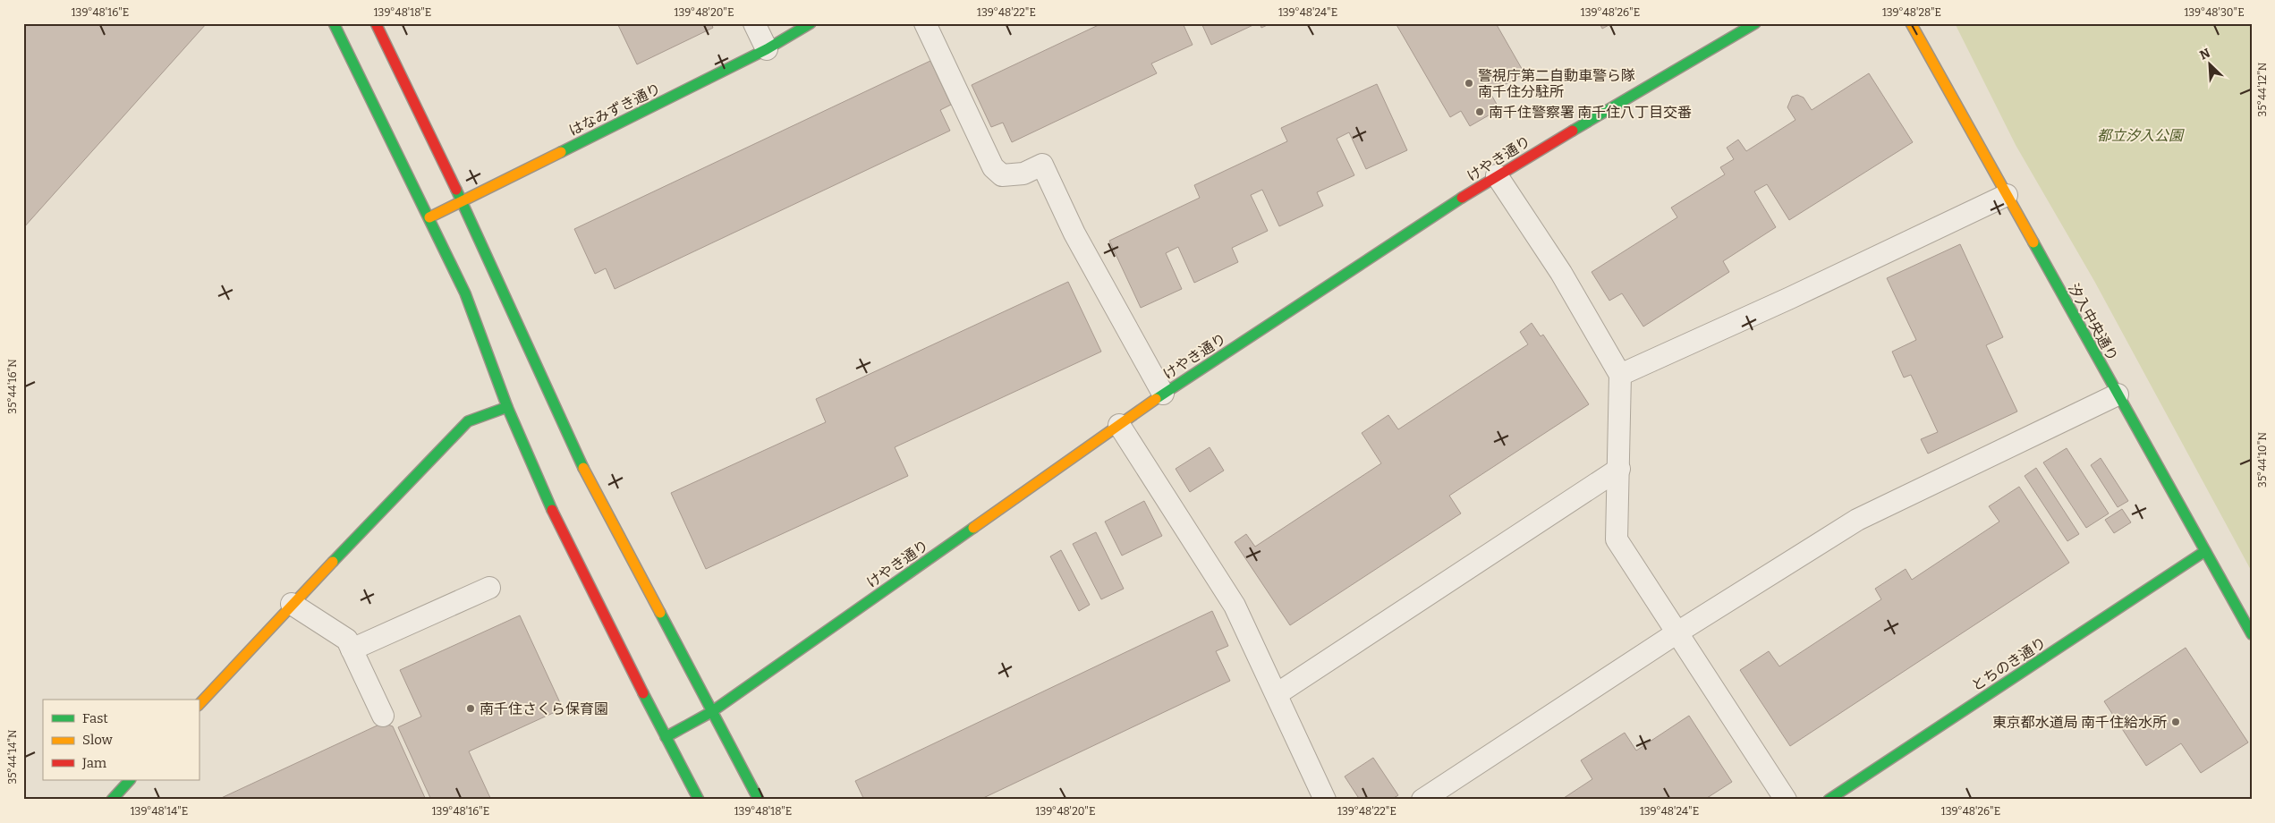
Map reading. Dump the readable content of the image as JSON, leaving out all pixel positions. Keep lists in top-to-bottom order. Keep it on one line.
{"streets":{"street":["はなみずき通り","けやき通り","汐入中央通り","とちのき通り"]},"crossings":[["汐入中央通り","とちのき通り"]],"parks":["都立汐入公園"],"places":["警視庁第二自動車警ら隊 南千住分駐所","南千住警察署 南千住八丁目交番","南千住さくら保育園","東京都水道局 南千住給水所"],"legend":["Fast","Slow","Jam"],"north":"top left","coordinates":["139°48'16\"E","139°48'18\"E","139°48'20\"E","139°48'22\"E","139°48'24\"E","139°48'26\"E","139°48'28\"E","139°48'30\"E","35°44'12\"N","35°44'16\"N","35°44'10\"N","35°44'14\"N","139°48'14\"E"]}
